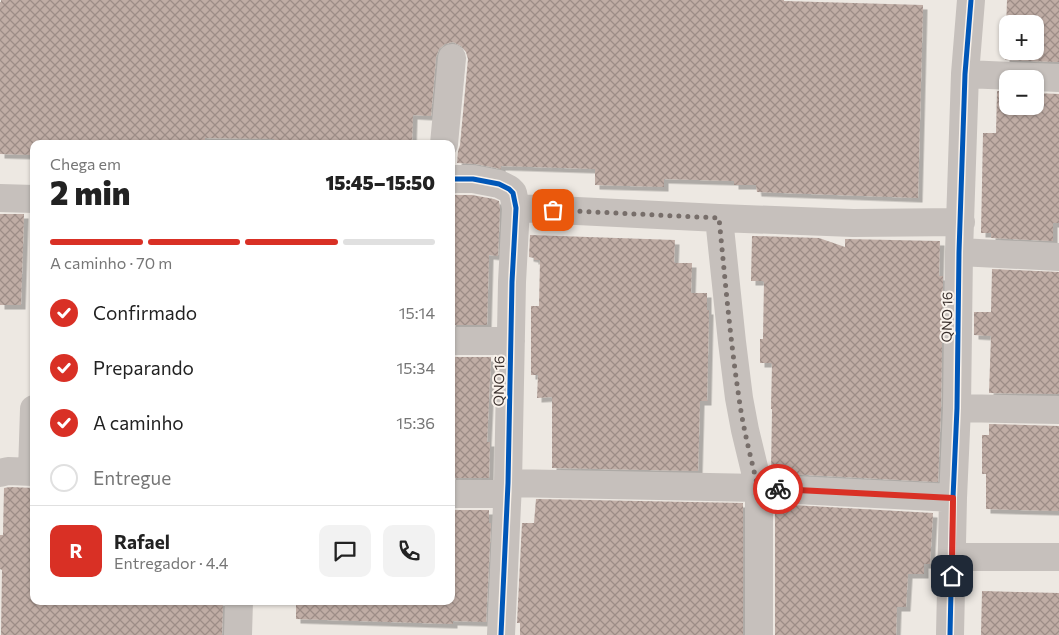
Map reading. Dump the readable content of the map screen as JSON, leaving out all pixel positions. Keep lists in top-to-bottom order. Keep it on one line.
{"streets":{"street":["QNO 16"]},"page":{"map_buttons":["+","−"],"heading":["2 min","Chega em","15:45–15:50"],"panel":["Rafael","Entregador · 4.4"],"bar":"A caminho · 70 m","list":[["Confirmado","15:14"],["Preparando","15:34"],["A caminho","15:36"],"Entregue"],"round":"R"}}
